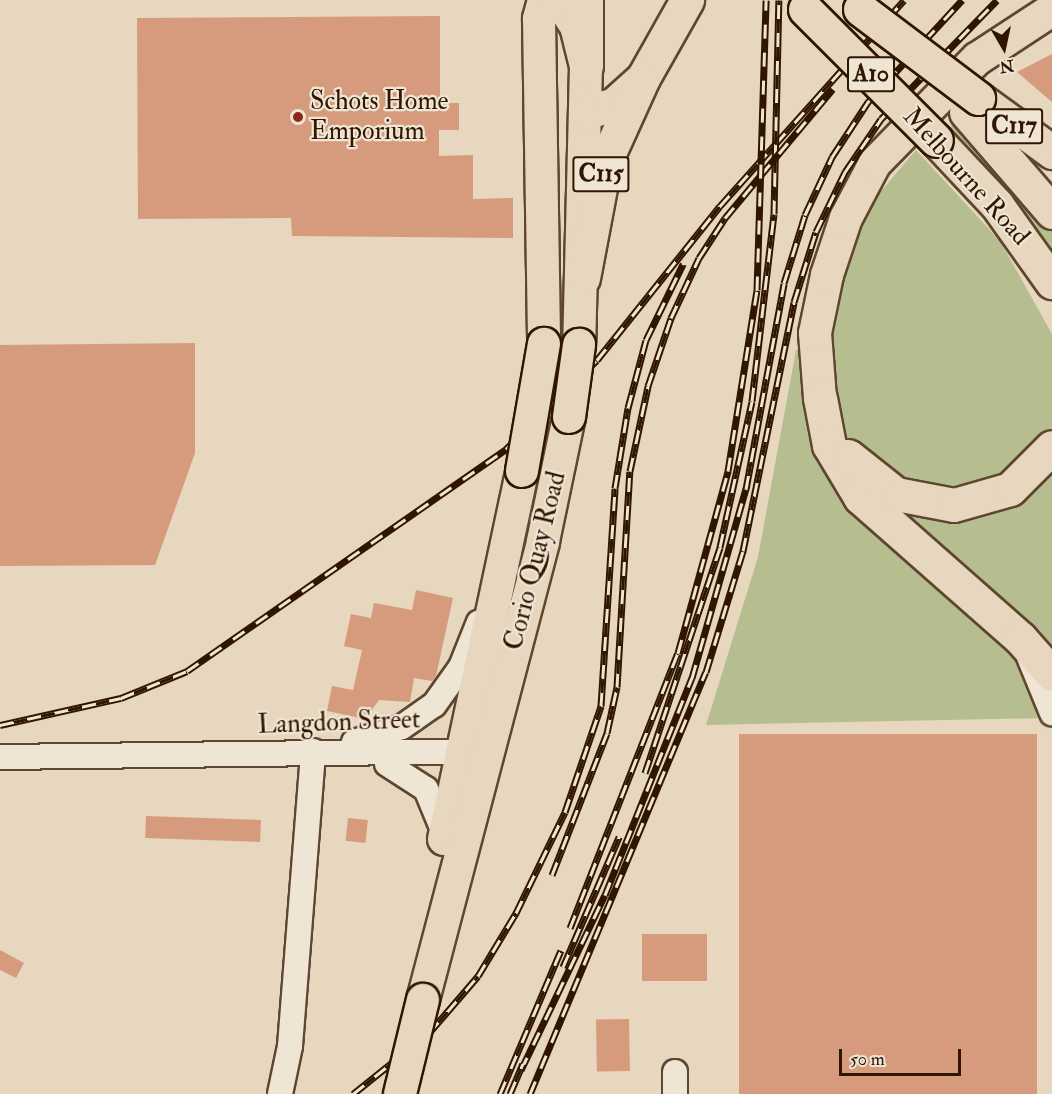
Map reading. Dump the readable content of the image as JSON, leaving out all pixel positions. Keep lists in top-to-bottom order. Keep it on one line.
{"streets":{"highway":["A10","C117","C115","Melbourne Road"],"main road":["Corio Quay Road"],"street":["Langdon Street"]},"crossings":[["C117","Melbourne Road"],["C115","Corio Quay Road"],["Corio Quay Road","Langdon Street"]],"places":["Schots Home Emporium"],"scale_bar":"50 m","north":"bottom"}
